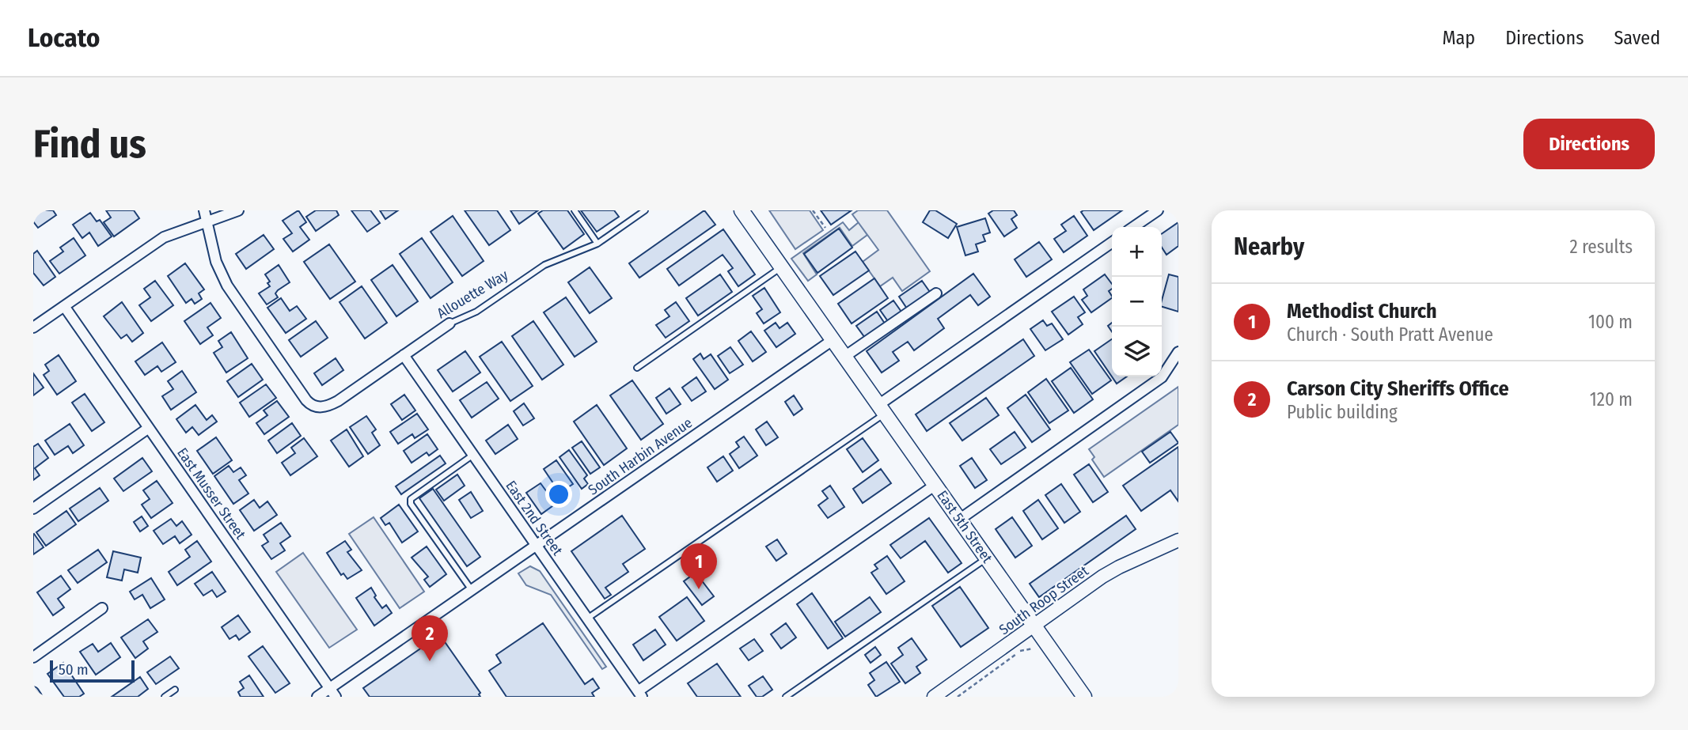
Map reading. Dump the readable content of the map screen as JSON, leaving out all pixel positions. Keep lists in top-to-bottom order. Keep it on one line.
{"streets":{"main road":["East 5th Street"],"street":["Allouette Way","South Harbin Avenue","East Musser Street","East 2nd Street","South Roop Street"]},"crossings":[["Allouette Way","East 2nd Street"],["South Harbin Avenue","East Musser Street"],["South Harbin Avenue","East 2nd Street"],["South Harbin Avenue","East 5th Street"],["East 5th Street","South Roop Street"]],"scale_bar":"50 m","page":{"header":"Locato","nav":["Map","Directions","Saved"],"buttons":"Directions","title":"Find us","heading":["Nearby","2 results"],"map_buttons":["+","−"],"list":[{"mark":"1","name":"Methodist Church","note":"Church · South Pratt Avenue","value":"100 m"},{"mark":"2","name":"Carson City Sheriffs Office","note":"Public building","value":"120 m"}],"pins":["1","2"],"scale":"50 m"}}
